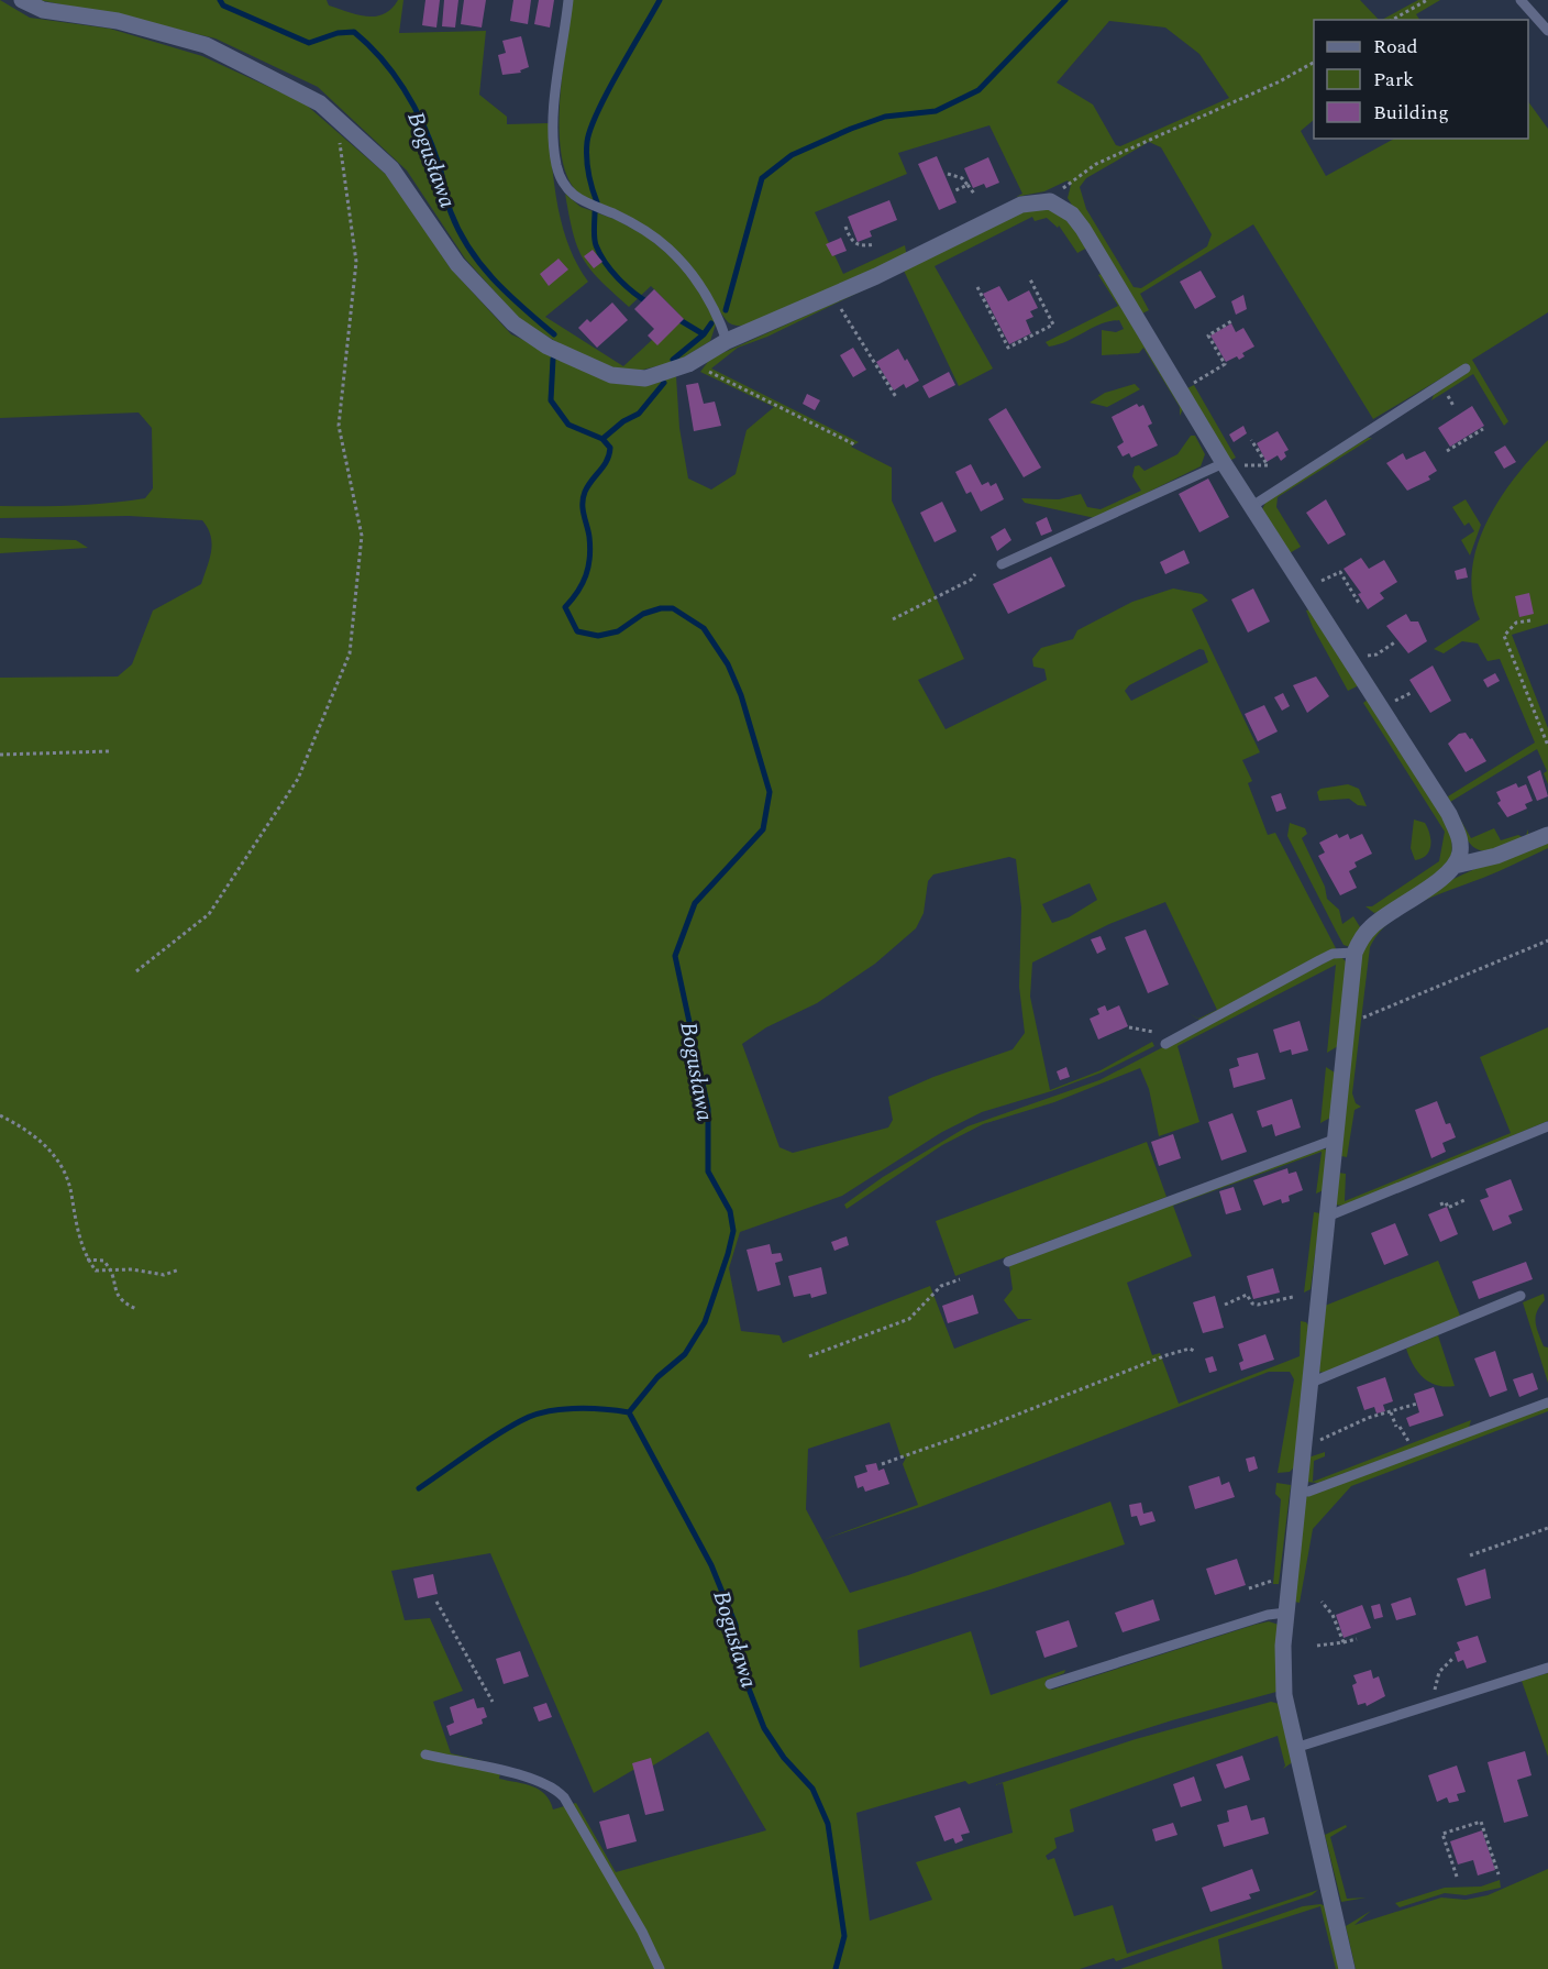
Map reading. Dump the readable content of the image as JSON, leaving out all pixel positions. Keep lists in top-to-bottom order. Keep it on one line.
{"water":["Bogusława"],"legend":["Road","Park","Building"]}
